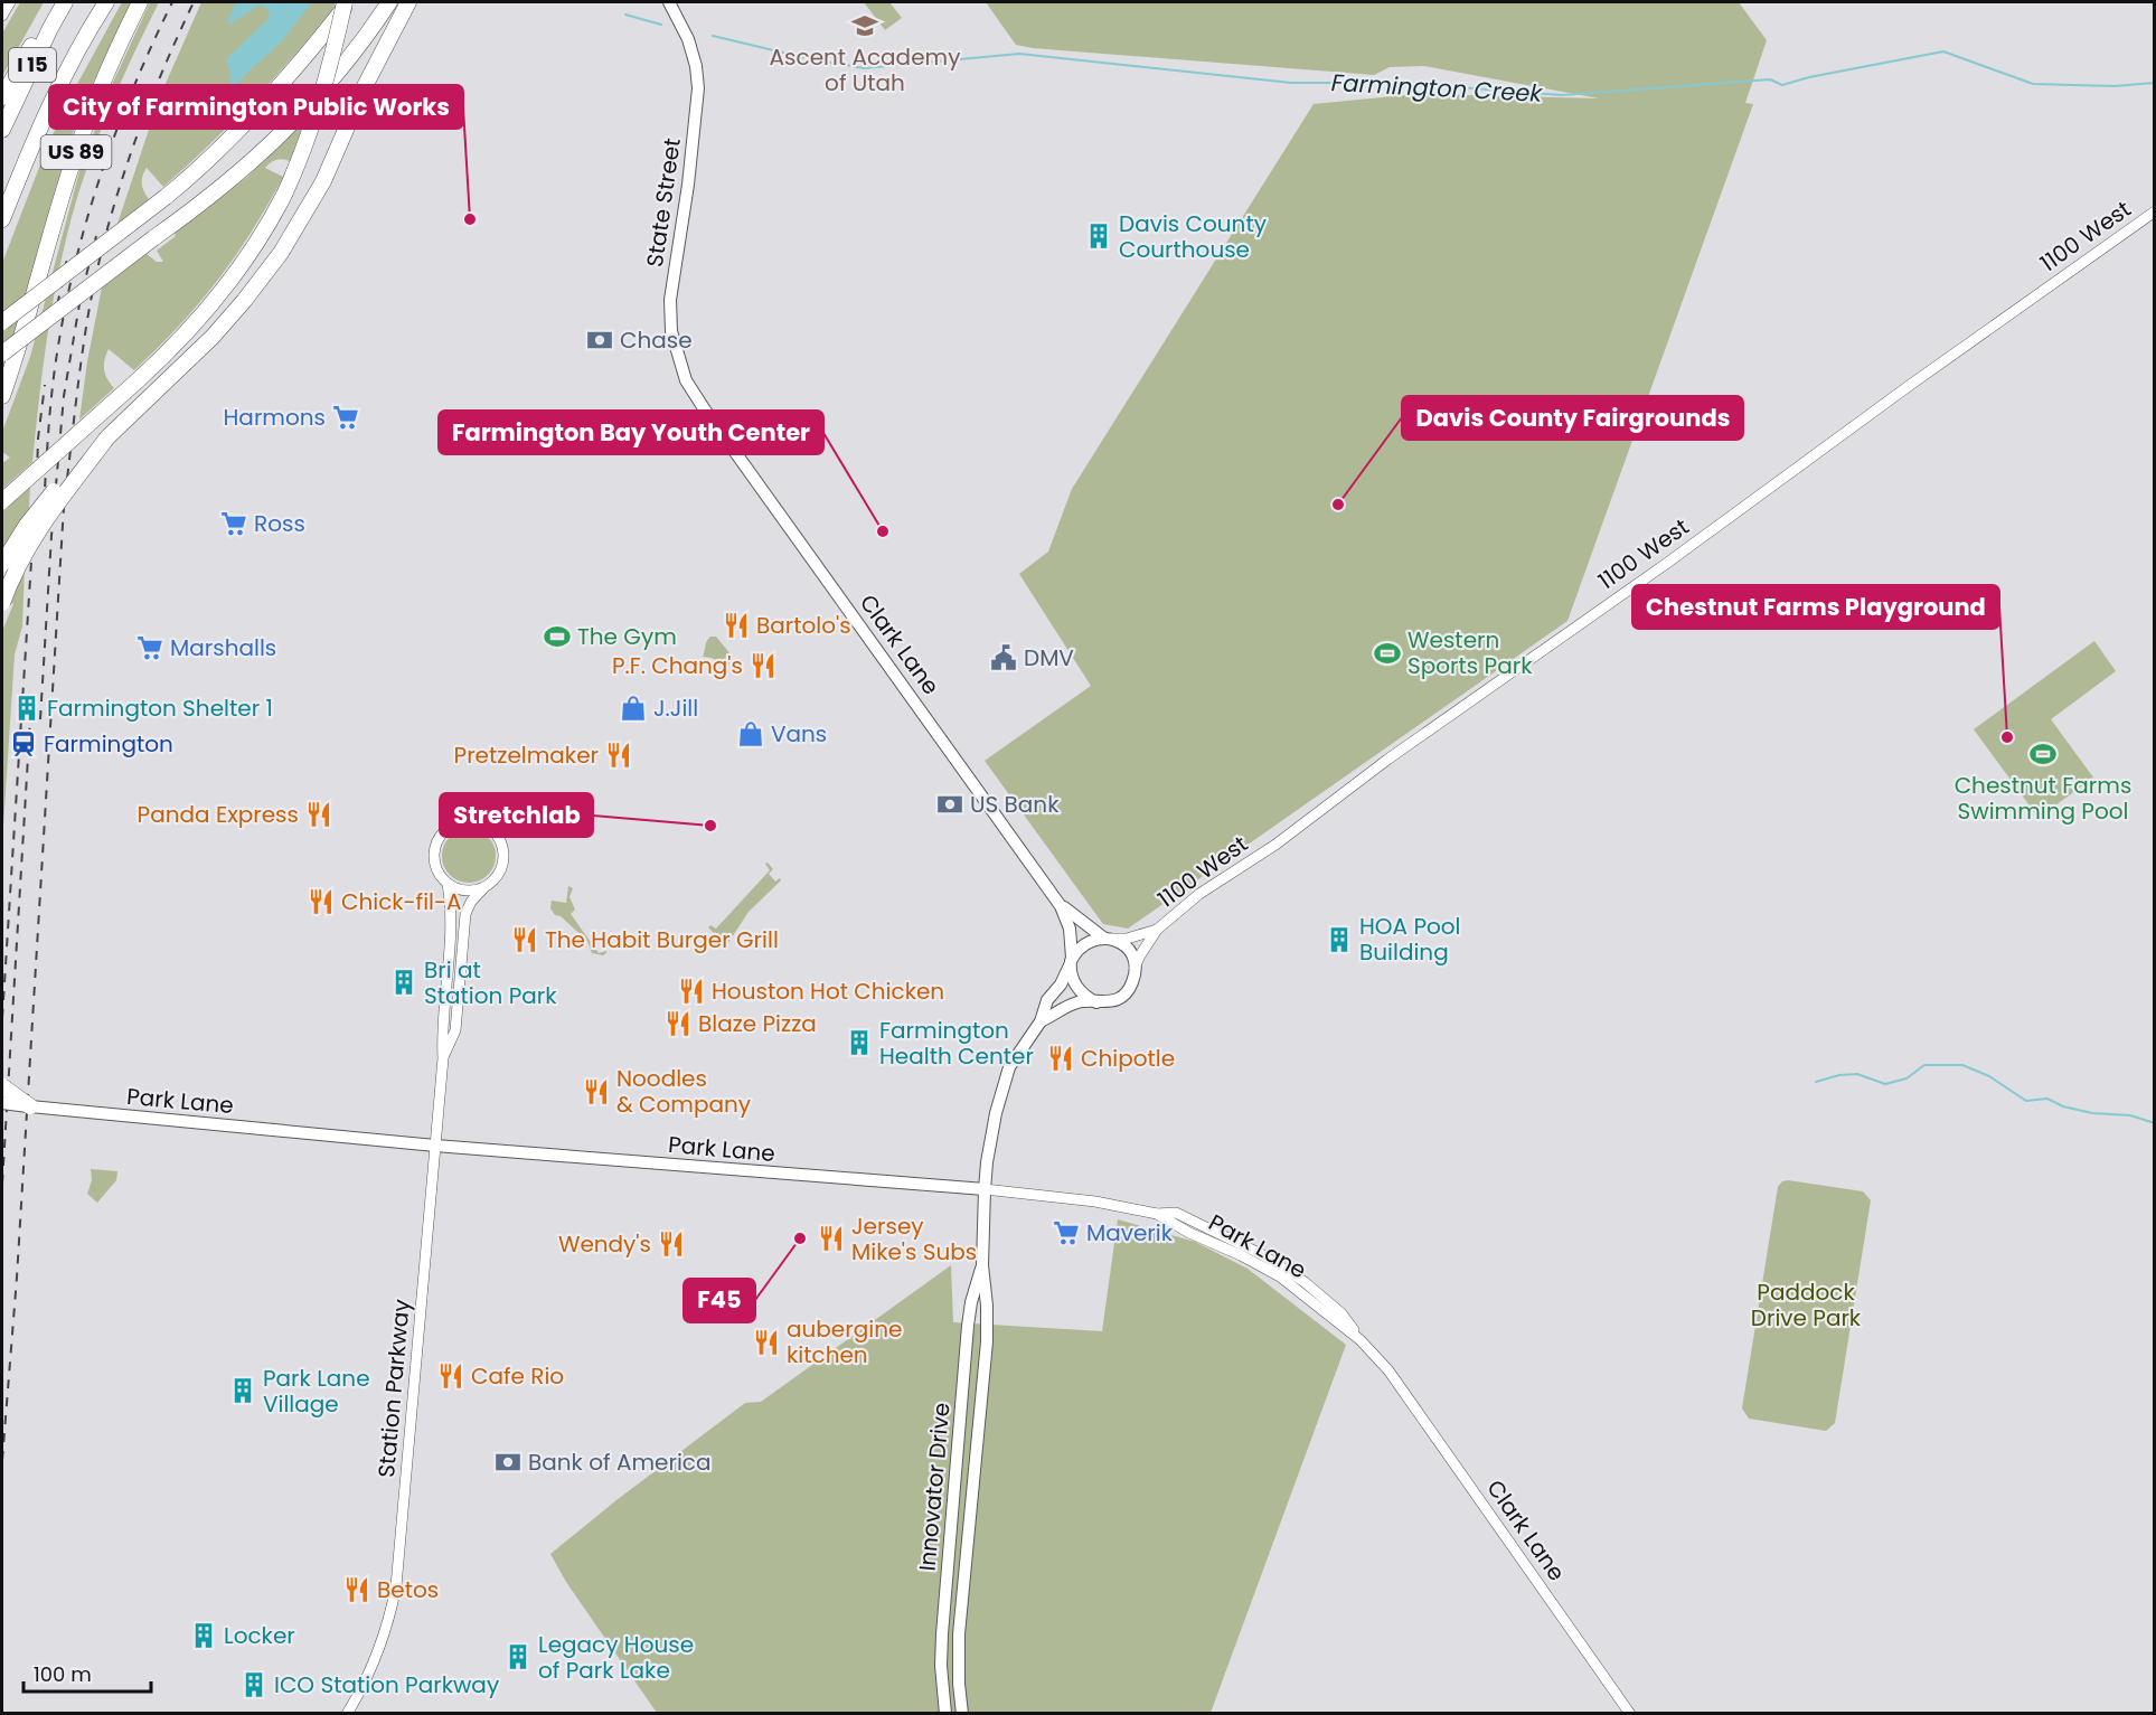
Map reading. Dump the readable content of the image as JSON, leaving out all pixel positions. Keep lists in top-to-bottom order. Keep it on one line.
{"streets":{"highway":["I 15","US 89"],"main road":["State Street","Clark Lane","Park Lane","Innovator Drive"],"street":["1100 West","Station Parkway"]},"crossings":[["State Street","Clark Lane"],["1100 West","Clark Lane"],["Clark Lane","Park Lane"],["Park Lane","Station Parkway"],["Park Lane","Innovator Drive"]],"water":["Farmington Creek"],"parks":["Paddock Drive Park"],"places":{"school or university":["Ascent Academy of Utah"],"other":["City of Farmington Public Works","Davis County Fairgrounds","Farmington Bay Youth Center","Chestnut Farms Playground","Stretchlab","F45"],"building":["Davis County Courthouse","Farmington Shelter 1","HOA Pool Building","Bri at Station Park","Farmington Health Center","Park Lane Village","Locker","Legacy House of Park Lake","ICO Station Parkway"],"bank":["Chase","US Bank","Bank of America"],"supermarket":["Harmons","Ross","Marshalls","Maverik"],"restaurant":["Bartolo's","P.F. Chang's","Pretzelmaker","Panda Express","Chick-fil-A","The Habit Burger Grill","Houston Hot Chicken","Blaze Pizza","Chipotle","Noodles & Company","Jersey Mike's Subs","Wendy's","aubergine kitchen","Cafe Rio","Betos"],"sports":["The Gym","Western Sports Park","Chestnut Farms Swimming Pool"],"public building":["DMV"],"shop":["J.Jill","Vans"],"station":["Farmington"]},"scale_bar":"100 m"}
